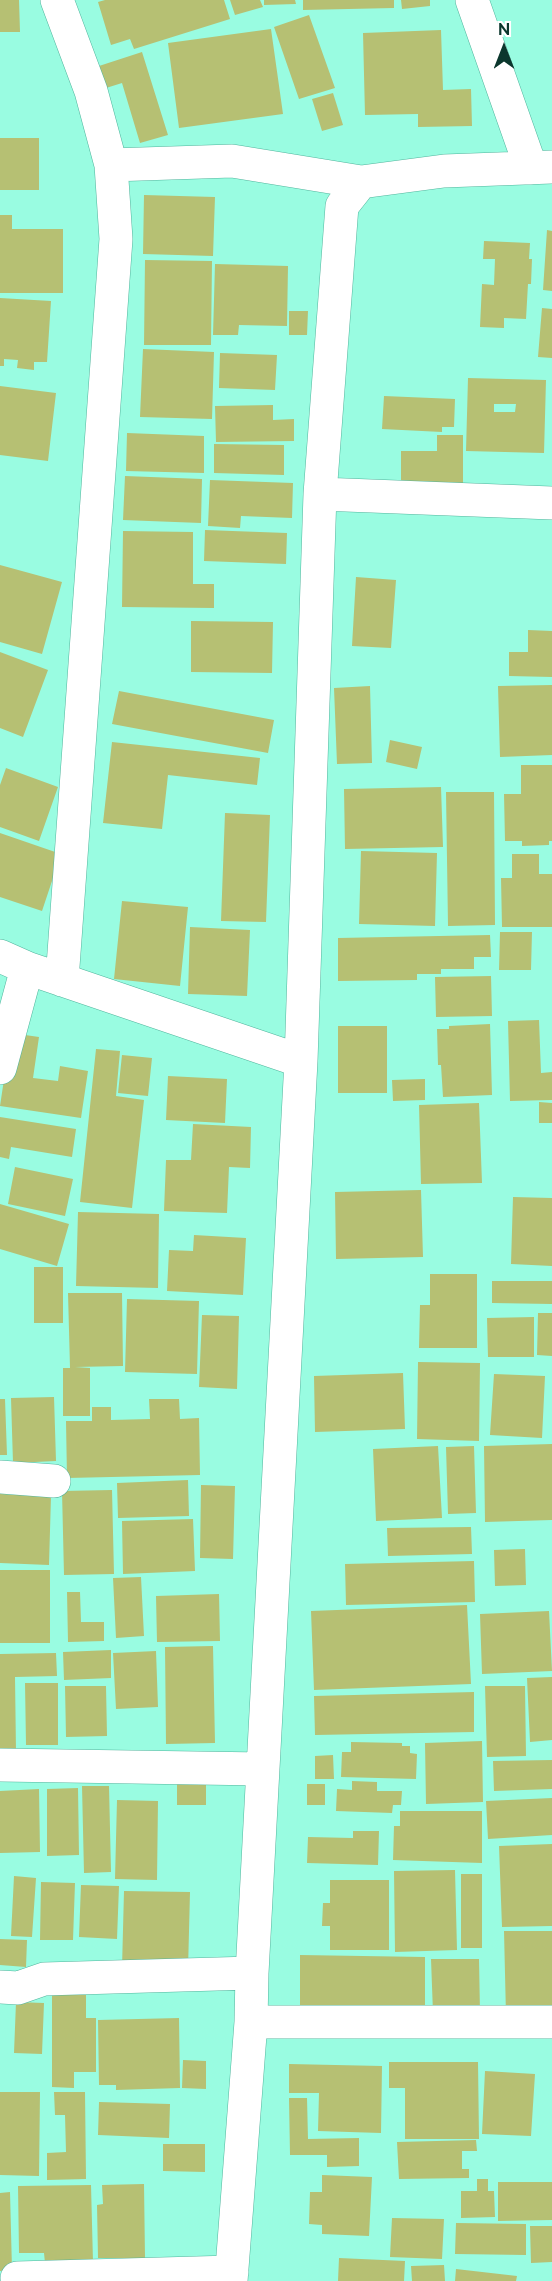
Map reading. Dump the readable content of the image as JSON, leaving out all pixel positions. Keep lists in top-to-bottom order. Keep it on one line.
{"north":"top"}
